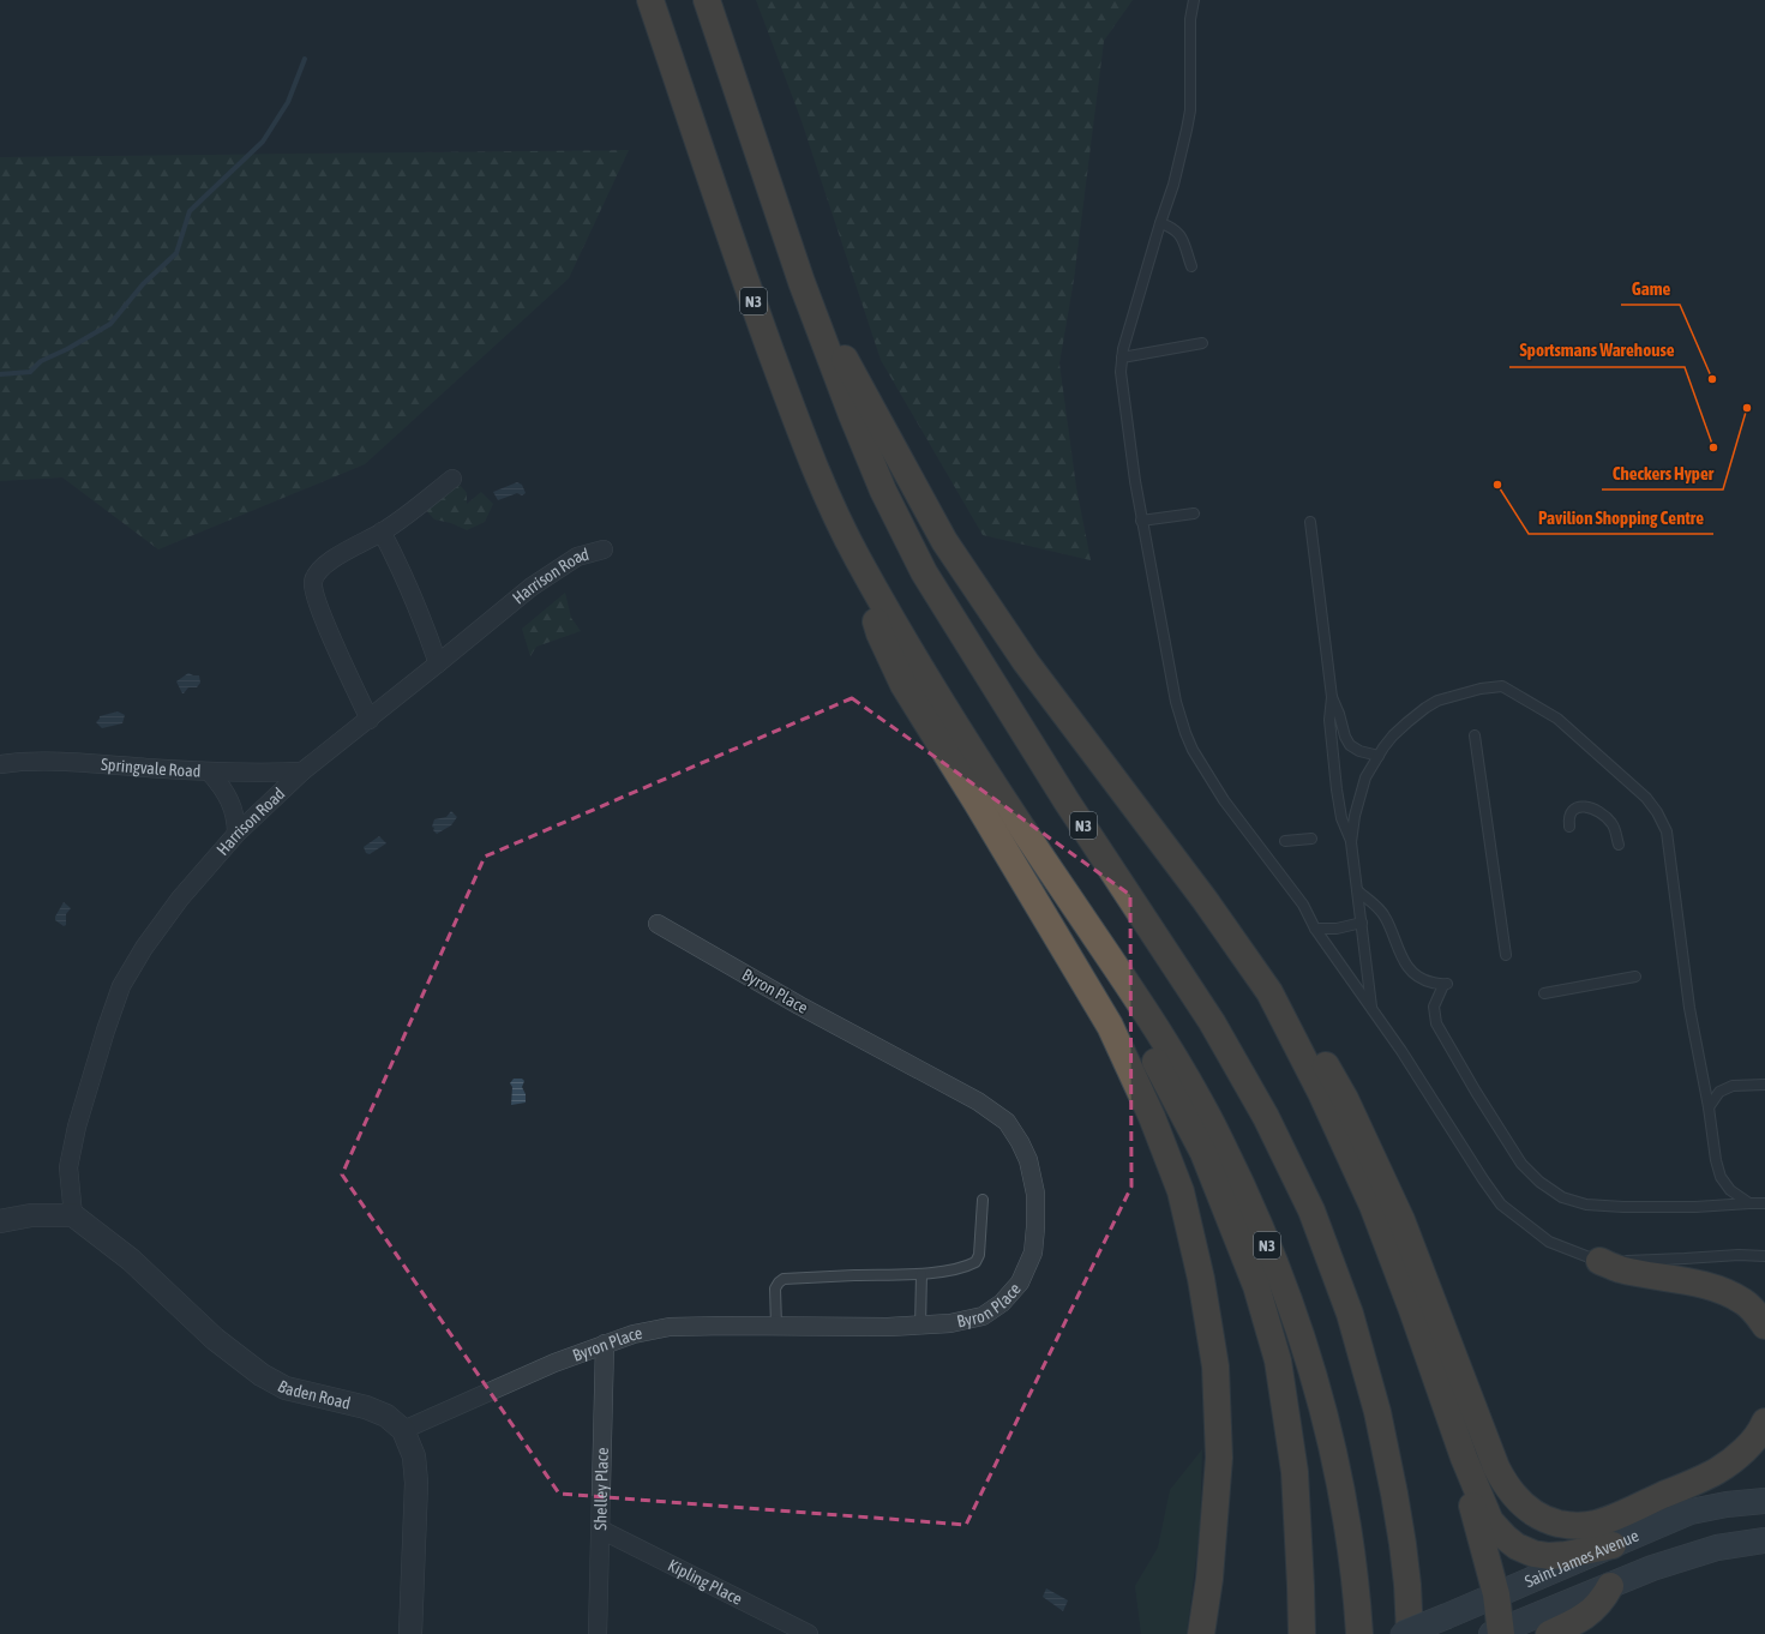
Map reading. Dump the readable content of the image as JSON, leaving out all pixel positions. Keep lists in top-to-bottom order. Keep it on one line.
{"streets":{"highway":["N3"],"main road":["Saint James Avenue"],"street":["Harrison Road","Springvale Road","Byron Place","Baden Road","Shelley Place","Kipling Place"]},"crossings":[["Harrison Road","Springvale Road"],["Harrison Road","Baden Road"],["Byron Place","Baden Road"],["Byron Place","Shelley Place"],["Shelley Place","Kipling Place"]],"places":["Game","Checkers Hyper","Sportsmans Warehouse","Pavilion Shopping Centre"]}
